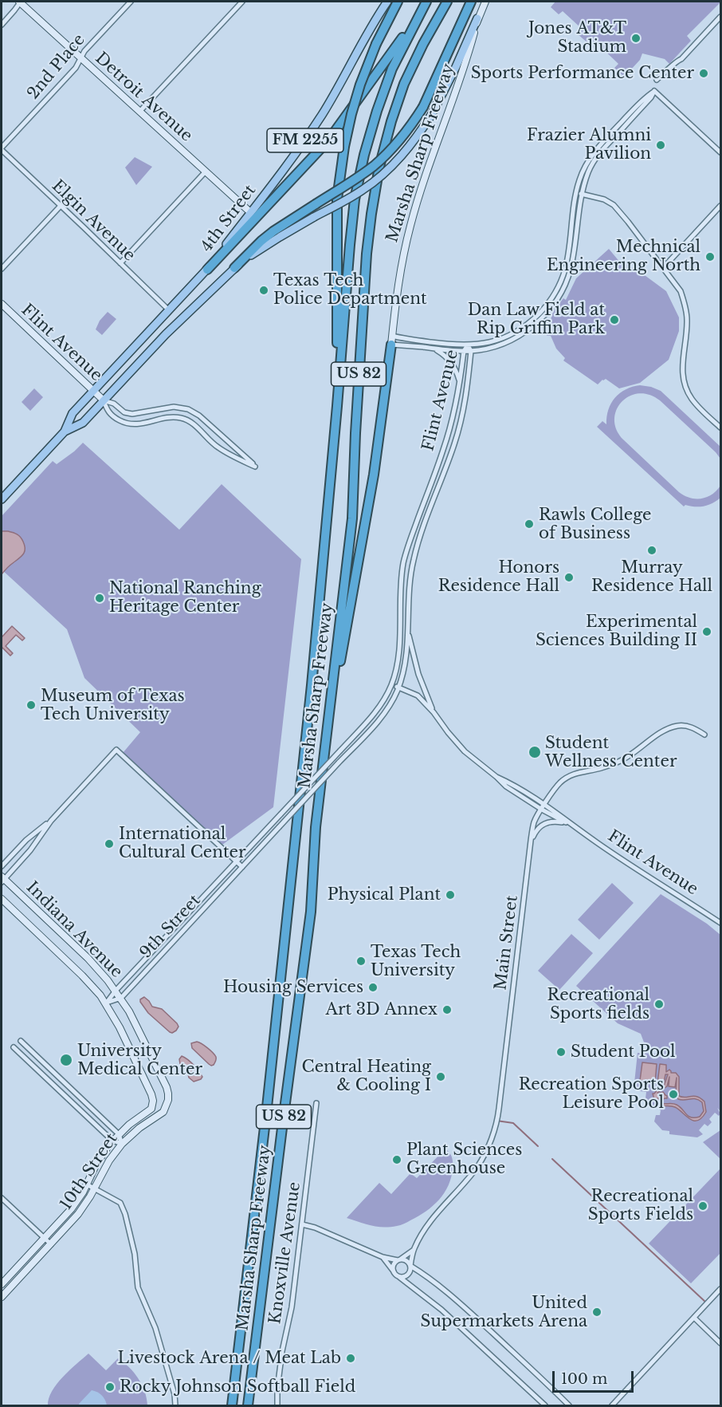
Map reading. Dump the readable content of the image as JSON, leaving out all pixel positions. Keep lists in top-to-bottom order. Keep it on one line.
{"streets":{"highway":["Marsha Sharp Freeway","US 82"],"main road":["FM 2255","4th Street"],"street":["2nd Place","Detroit Avenue","Elgin Avenue","Flint Avenue","9th Street","Indiana Avenue","Main Street","10th Street","Knoxville Avenue"]},"crossings":[["2nd Place","Detroit Avenue"],["2nd Place","Elgin Avenue"],["Detroit Avenue","4th Street"],["FM 2255","Marsha Sharp Freeway"],["FM 2255","4th Street"],["4th Street","Elgin Avenue"],["4th Street","Flint Avenue"],["Flint Avenue","9th Street"],["Flint Avenue","Main Street"],["9th Street","Indiana Avenue"],["Indiana Avenue","10th Street"]],"places":["Jones AT&T Stadium","Sports Performance Center","Frazier Alumni Pavilion","Mechnical Engineering North","Texas Tech Police Department","Dan Law Field at Rip Griffin Park","Rawls College of Business","Murray Residence Hall","Honors Residence Hall","National Ranching Heritage Center","Experimental Sciences Building II","Museum of Texas Tech University","Student Wellness Center","International Cultural Center","Physical Plant","Texas Tech University","Housing Services","Recreational Sports fields","Art 3D Annex","Student Pool","University Medical Center","Central Heating & Cooling I","Recreation Sports Leisure Pool","Plant Sciences Greenhouse","Recreational Sports Fields","United Supermarkets Arena","Livestock Arena / Meat Lab","Rocky Johnson Softball Field"],"scale_bar":"100 m"}
